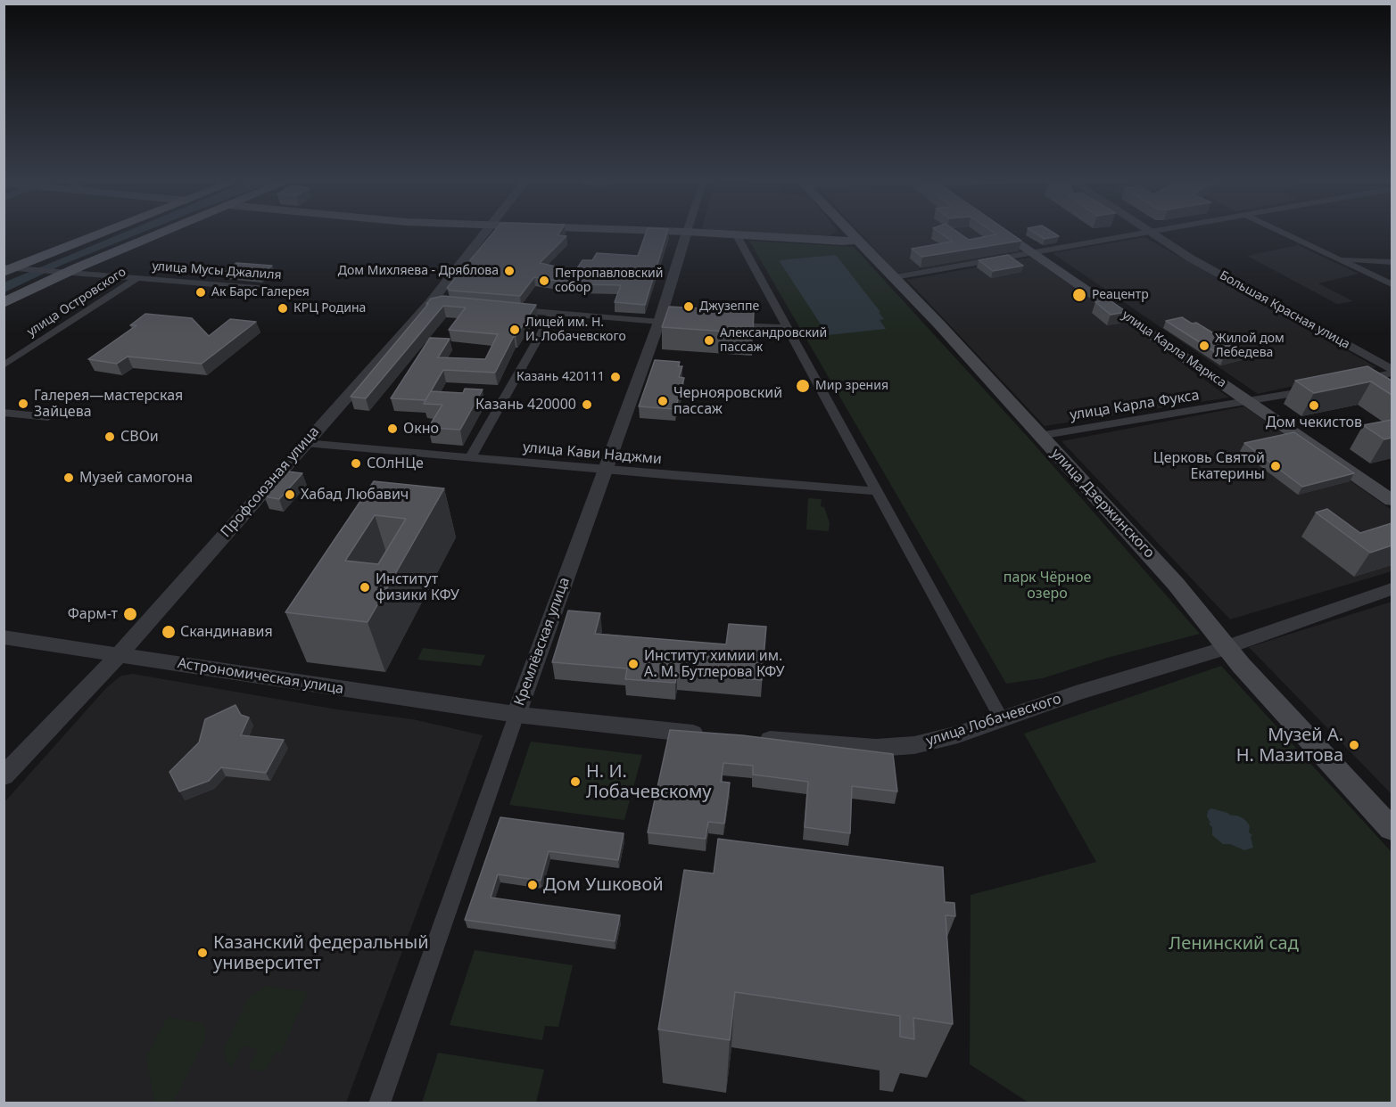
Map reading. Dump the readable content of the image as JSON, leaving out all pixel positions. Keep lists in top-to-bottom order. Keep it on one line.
{"streets":{"main road":["улица Карла Маркса","улица Дзержинского"],"street":["улица Мусы Джалиля","улица Островского","Большая Красная улица","улица Карла Фукса","улица Кави Наджми","Профсоюзная улица","Кремлёвская улица","Астрономическая улица","улица Лобачевского"]},"crossings":[["улица Мусы Джалиля","улица Островского"],["улица Карла Маркса","улица Карла Фукса"],["улица Карла Фукса","улица Дзержинского"],["улица Кави Наджми","Профсоюзная улица"],["улица Кави Наджми","Кремлёвская улица"],["Профсоюзная улица","Астрономическая улица"],["улица Дзержинского","улица Лобачевского"],["Кремлёвская улица","Астрономическая улица"]],"parks":["парк Чёрное озеро","Ленинский сад"],"places":["Дом Михляева - Дряблова","Петропавловский собор","Ак Барс Галерея","Реацентр","Джузеппе","КРЦ Родина","Лицей им. Н. И. Лобачевского","Александровский пассаж","Жилой дом Лебедева","Казань 420111","Мир зрения","Чернояровский пассаж","Галерея—мастерская Зайцева","Казань 420000","Дом чекистов","Окно","СВОи","СОлНЦе","Церковь Святой Екатерины","Музей самогона","Хабад Любавич","Институт физики КФУ","Фарм-т","Скандинавия","Институт химии им. А. М. Бутлерова КФУ","Музей А. Н. Мазитова","Н. И. Лобачевскому","Дом Ушковой","Казанский федеральный университет"]}
